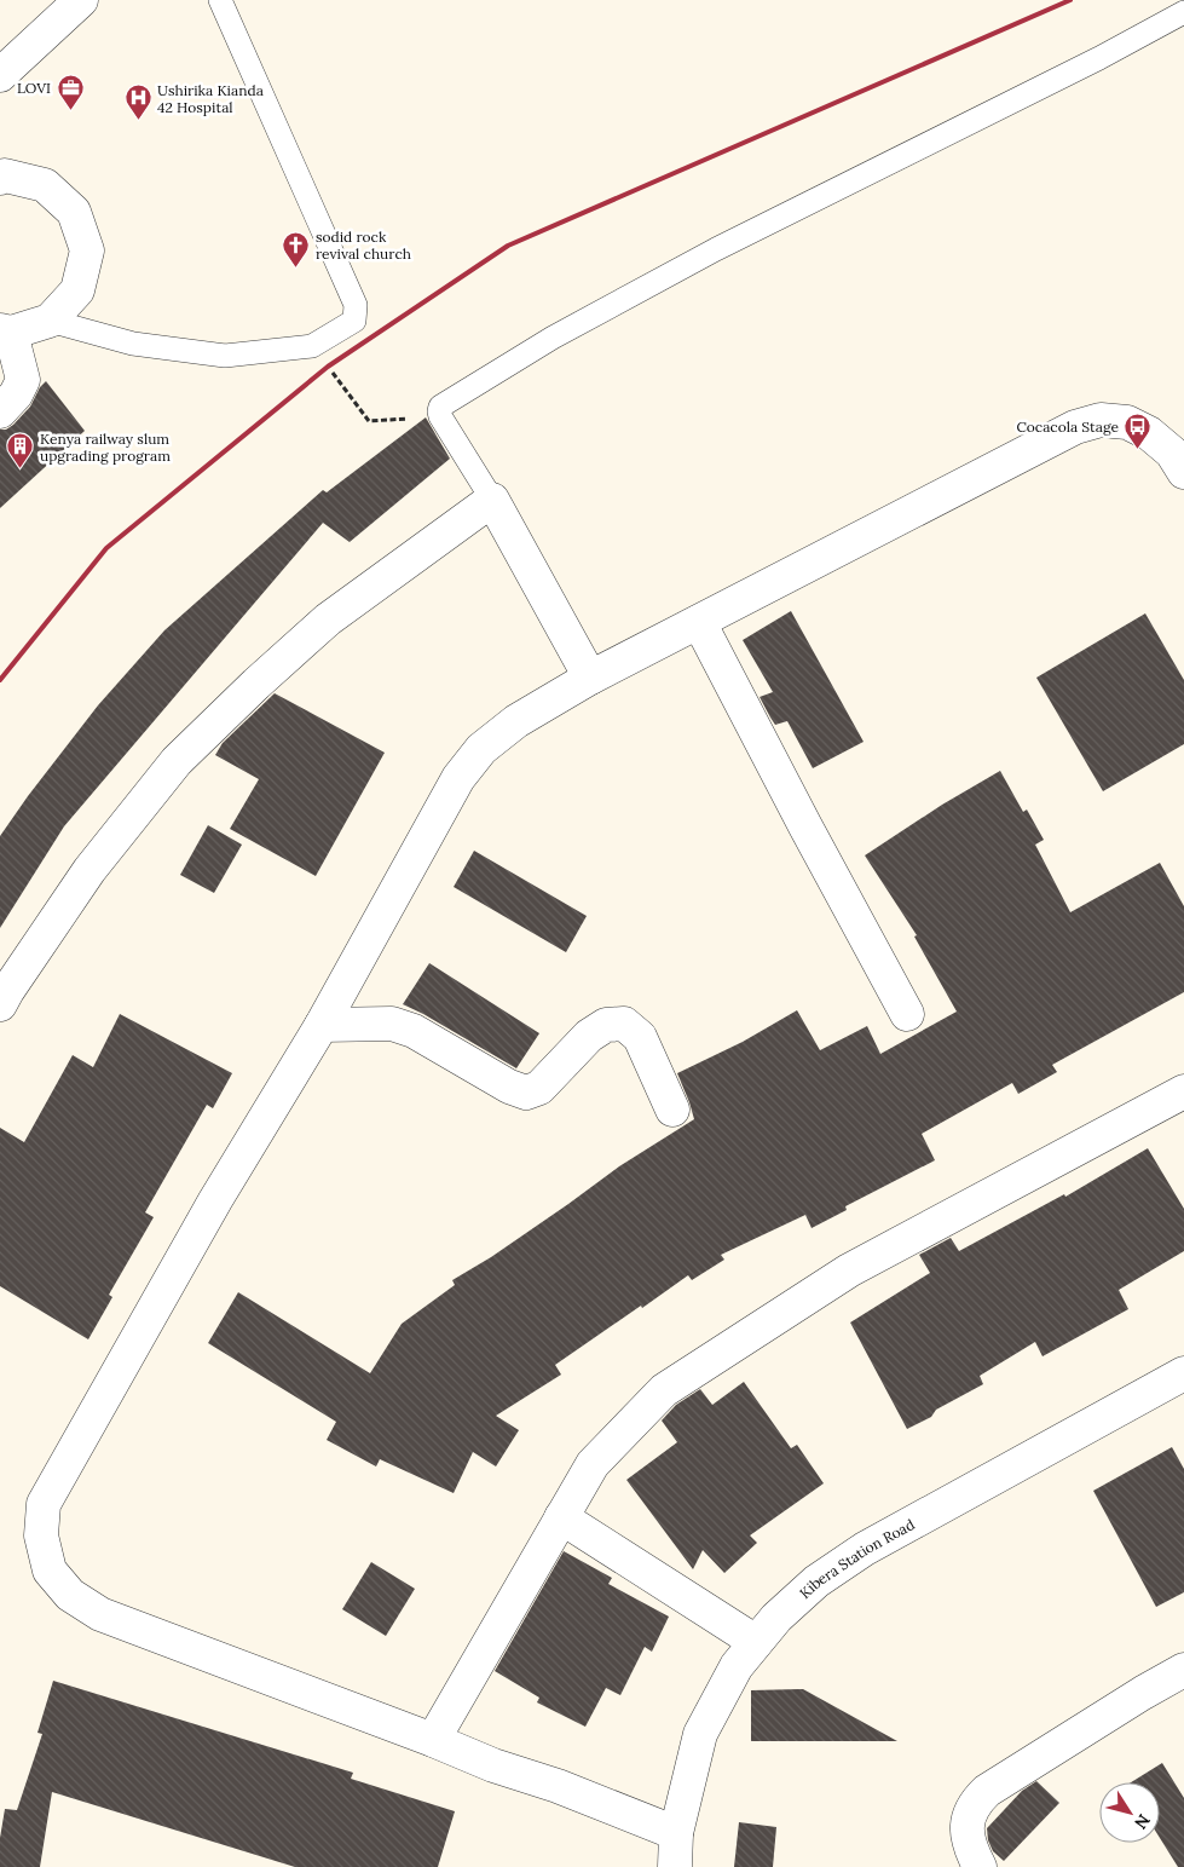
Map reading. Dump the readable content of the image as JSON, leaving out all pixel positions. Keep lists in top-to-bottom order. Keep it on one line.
{"streets":{"street":["Kibera Station Road"]},"places":{"office":["LOVI"],"hospital":["Ushirika Kianda 42 Hospital"],"church":["sodid rock revival church"],"bus stop":["Cocacola Stage"],"building":["Kenya railway slum upgrading program"]},"north":"bottom right"}
